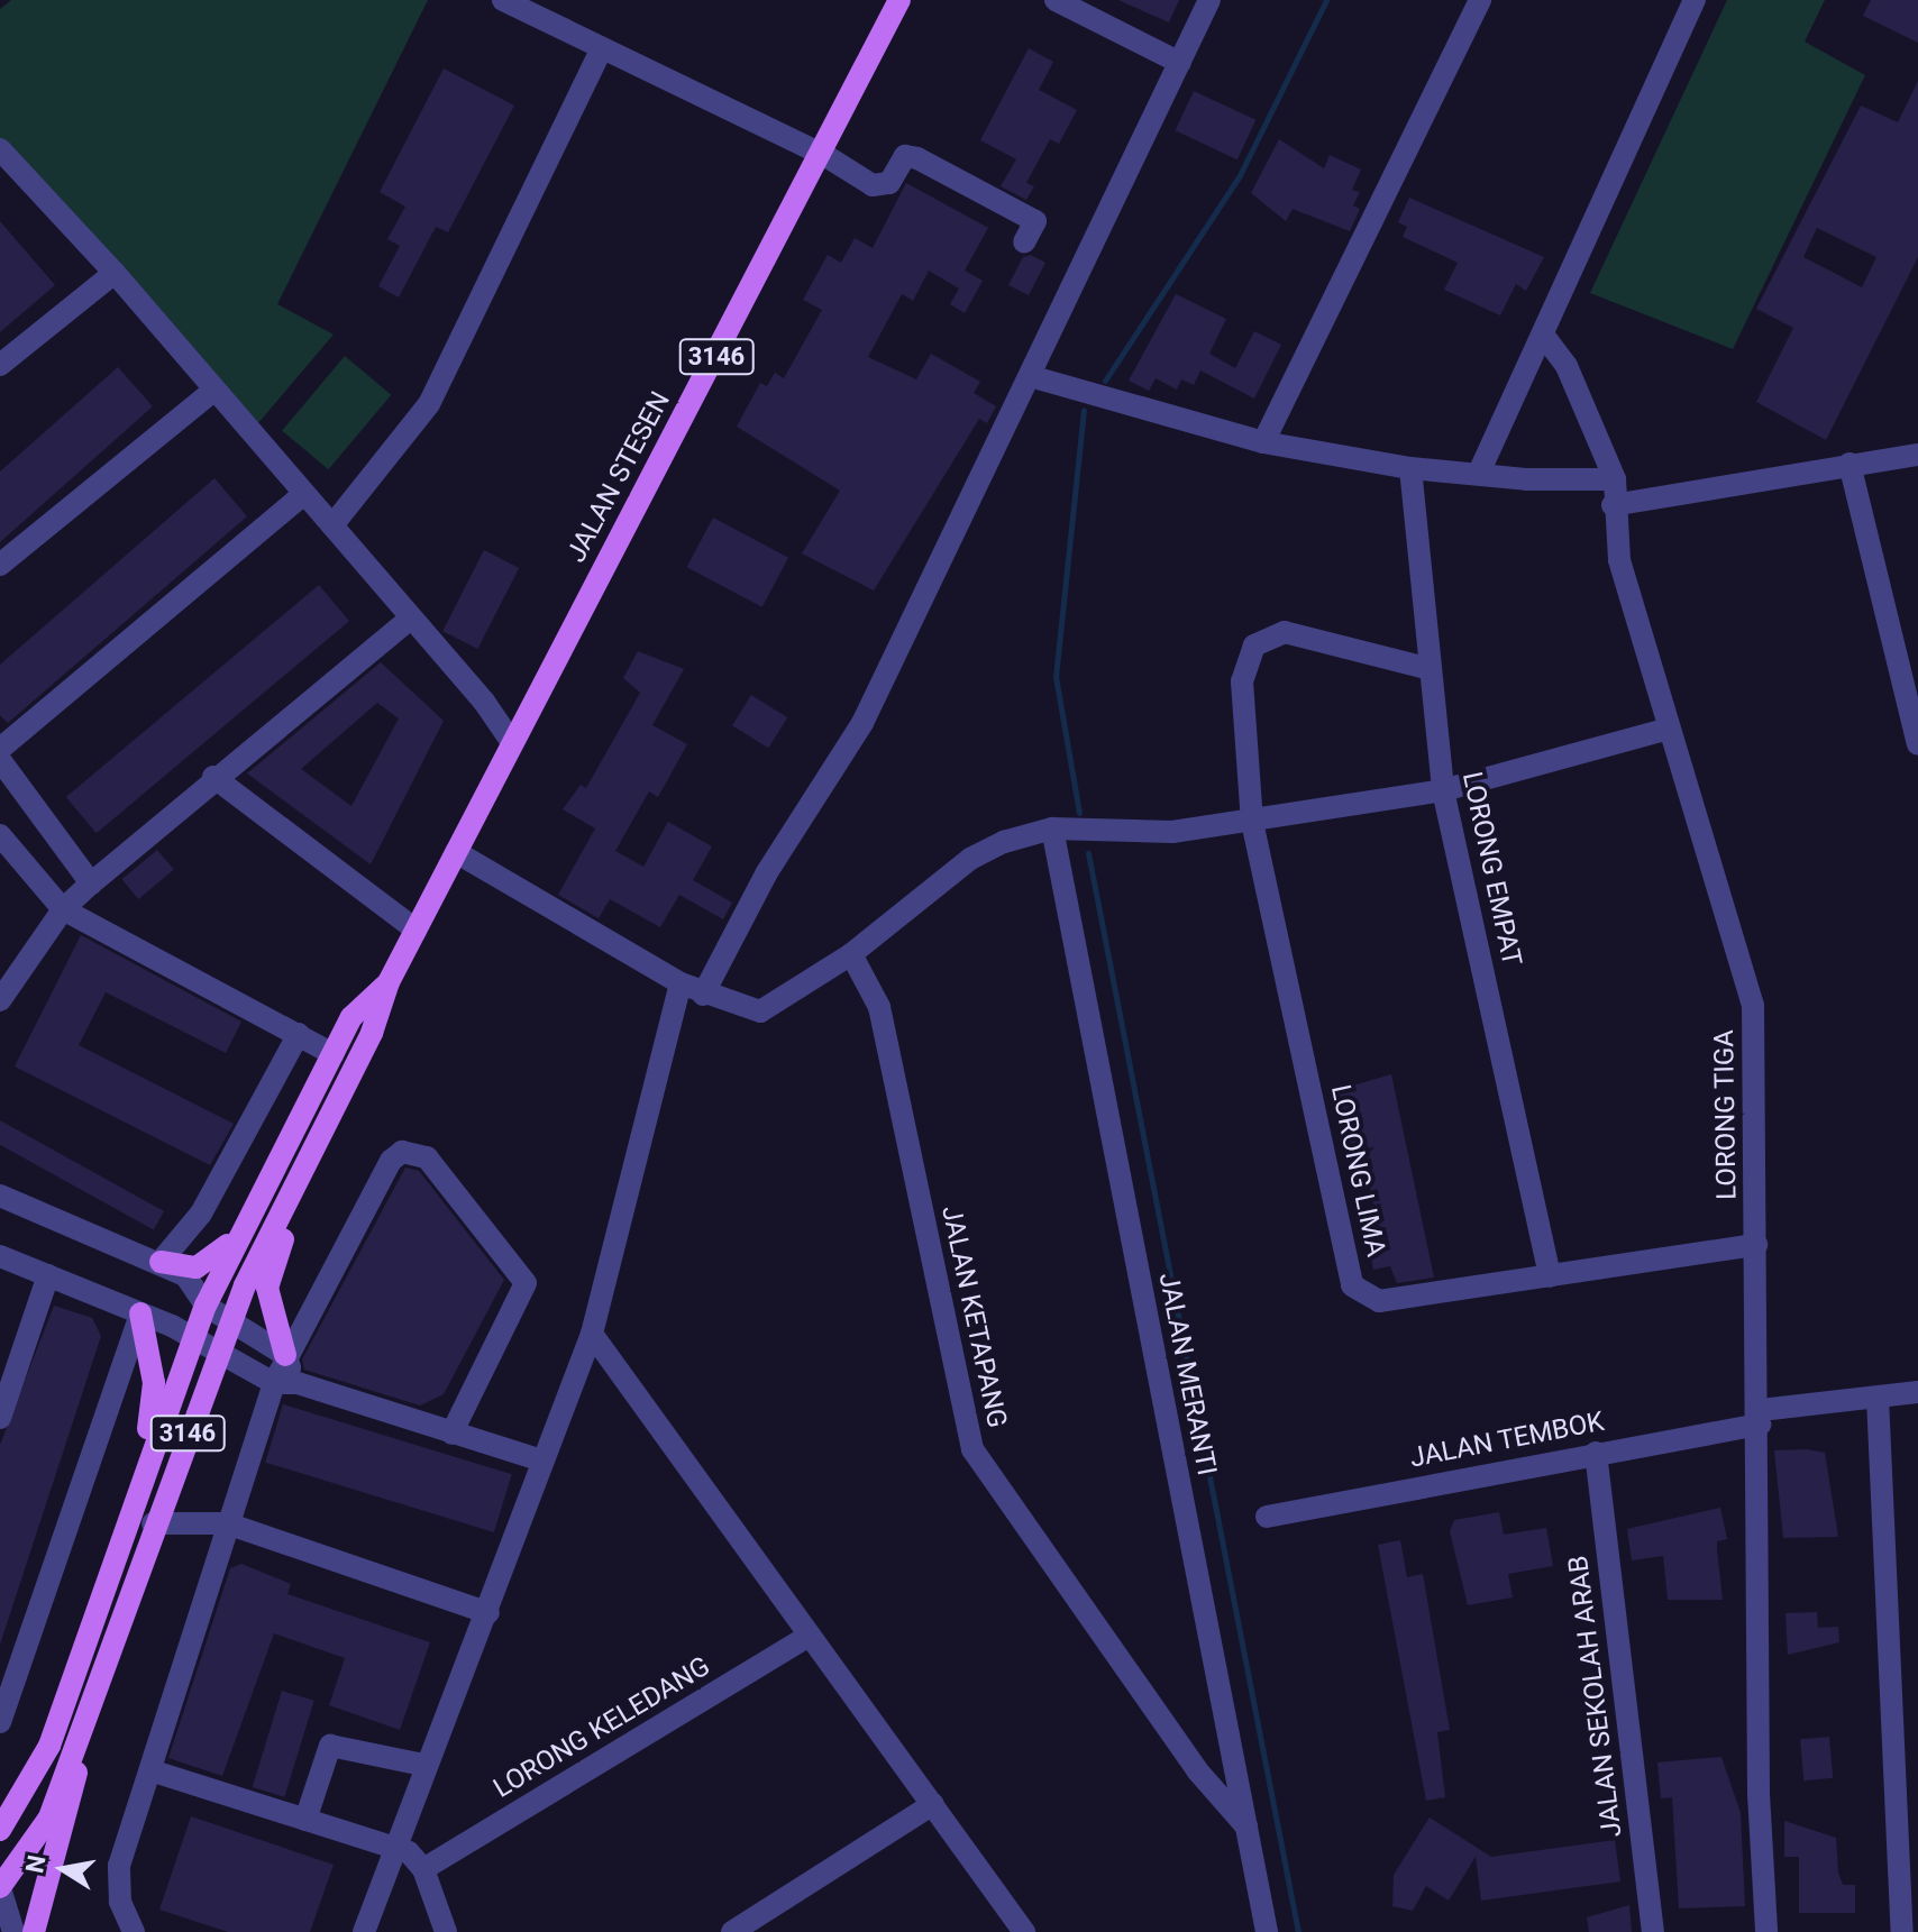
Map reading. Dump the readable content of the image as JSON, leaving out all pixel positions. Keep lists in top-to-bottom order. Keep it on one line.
{"streets":{"main road":["3146","JALAN STESEN"],"street":["LORONG EMPAT","LORONG TIGA","LORONG LIMA","JALAN KETAPANG","JALAN MERANTI","JALAN TEMBOK","JALAN SEKOLAH ARAB","LORONG KELEDANG"]},"crossings":[["3146","JALAN STESEN"],["LORONG EMPAT","LORONG LIMA"],["LORONG TIGA","LORONG LIMA"],["LORONG TIGA","JALAN TEMBOK"],["JALAN KETAPANG","JALAN MERANTI"],["JALAN TEMBOK","JALAN SEKOLAH ARAB"]],"north":"left"}
